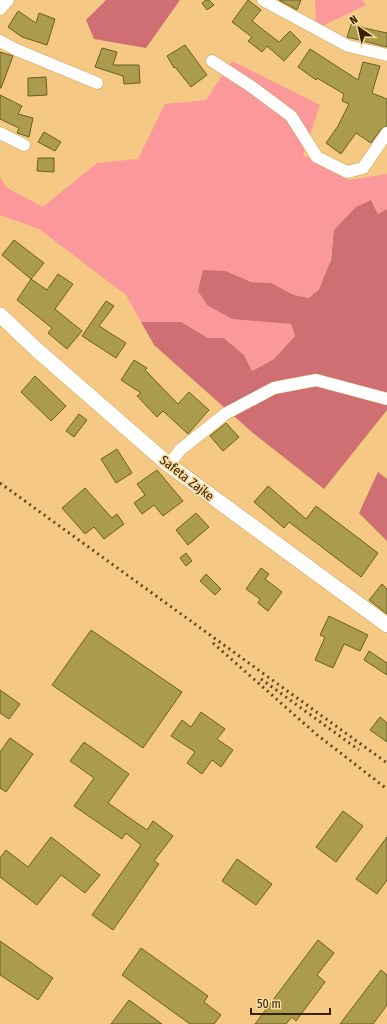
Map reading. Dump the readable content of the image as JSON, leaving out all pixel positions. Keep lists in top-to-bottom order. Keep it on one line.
{"streets":{"main road":["Safeta Zajke"]},"scale_bar":"50 m","north":"top left"}
